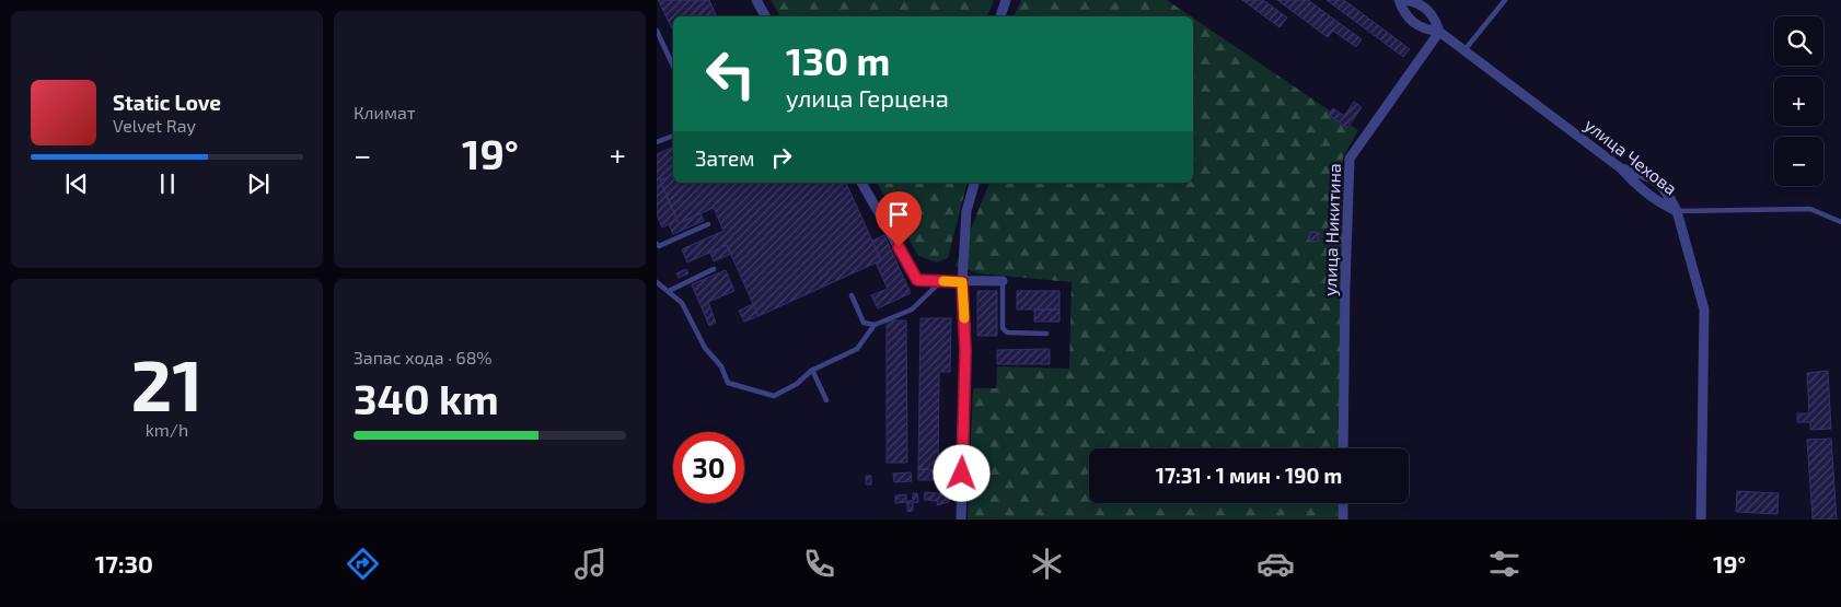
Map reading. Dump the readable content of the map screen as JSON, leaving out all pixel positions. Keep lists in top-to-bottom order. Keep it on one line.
{"streets":{"street":["улица Чехова","улица Никитина"]},"crossings":[["улица Чехова","улица Никитина"]],"page":{"tile":["Климат",["21","km/h"],["Запас хода · 68%","340 km"]],"map_buttons":["+","−"],"turn":["130 m","улица Герцена"],"song":["Static Love","Velvet Ray"],"heat":["−","19°","+"],"then":"Затем","limit":"30","trip":"17:31 · 1 мин · 190 m","tabs":["17:30","19°"]}}
